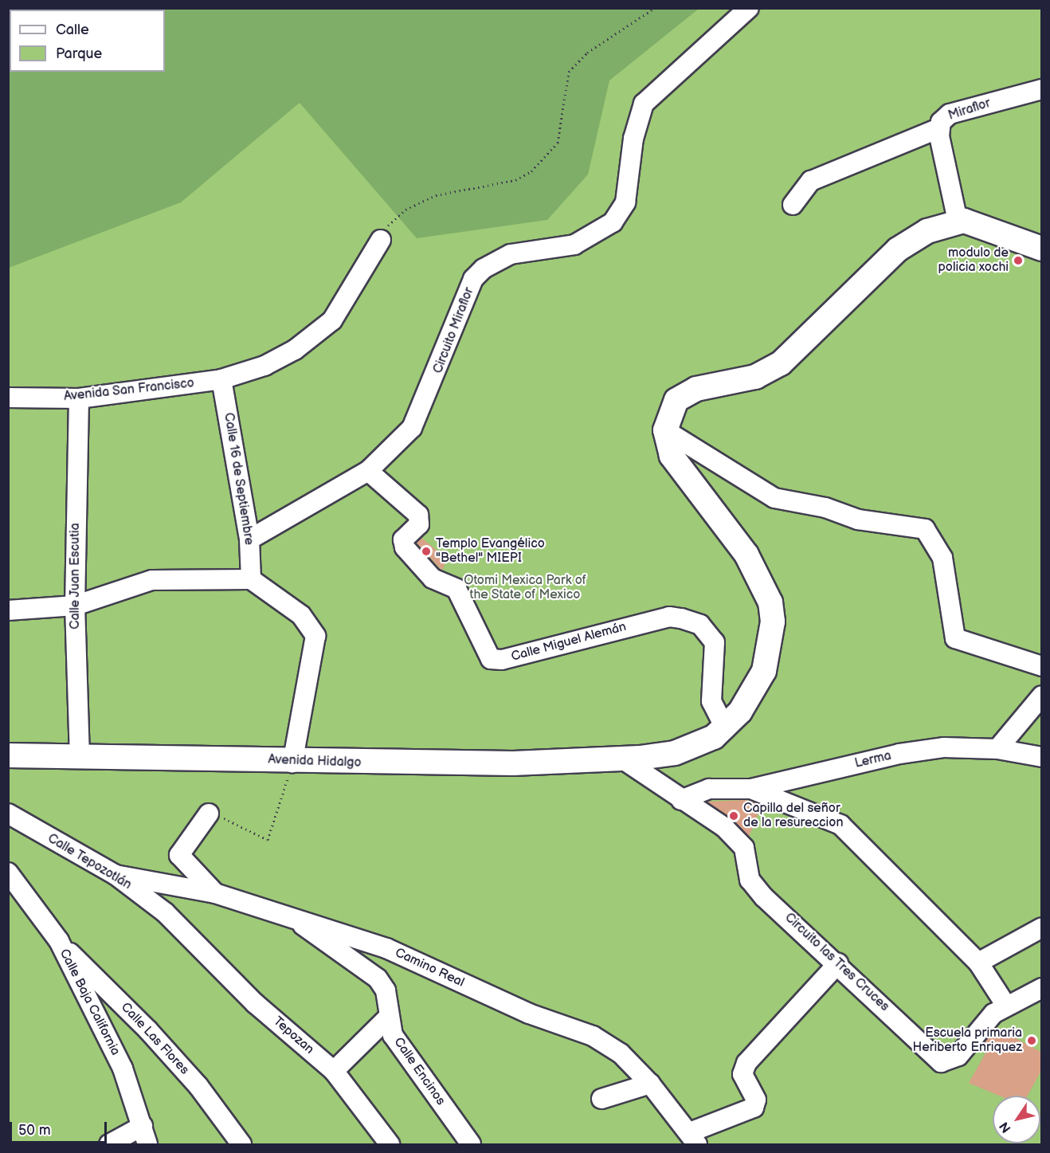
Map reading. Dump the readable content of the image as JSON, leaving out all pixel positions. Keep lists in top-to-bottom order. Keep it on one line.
{"streets":{"main road":["Avenida Hidalgo"],"street":["Miraflor","Circuito Miraflor","Avenida San Francisco","Calle 16 de Septiembre","Calle Juan Escutia","Calle Miguel Alemán","Lerma","Calle Tepozotlán","Circuito las Tres Cruces","Camino Real","Calle Baja California","Tepozan","Calle Las Flores","Calle Encinos"]},"crossings":[["Circuito Miraflor","Calle 16 de Septiembre"],["Circuito Miraflor","Calle Miguel Alemán"],["Avenida San Francisco","Calle 16 de Septiembre"],["Avenida San Francisco","Calle Juan Escutia"],["Calle Juan Escutia","Avenida Hidalgo"],["Calle Miguel Alemán","Avenida Hidalgo"],["Avenida Hidalgo","Circuito las Tres Cruces"],["Calle Tepozotlán","Camino Real"],["Calle Tepozotlán","Tepozan"],["Camino Real","Calle Encinos"],["Calle Baja California","Calle Las Flores"]],"parks":["Otomi Mexica Park of the State of Mexico"],"places":["modulo de policia xochi","Templo Evangélico \"Bethel\" MIEPI","Capilla del señor de la resureccion","Escuela primaria Heriberto Enriquez"],"legend":["Calle","Parque"],"scale_bar":"50 m","north":"bottom left"}
